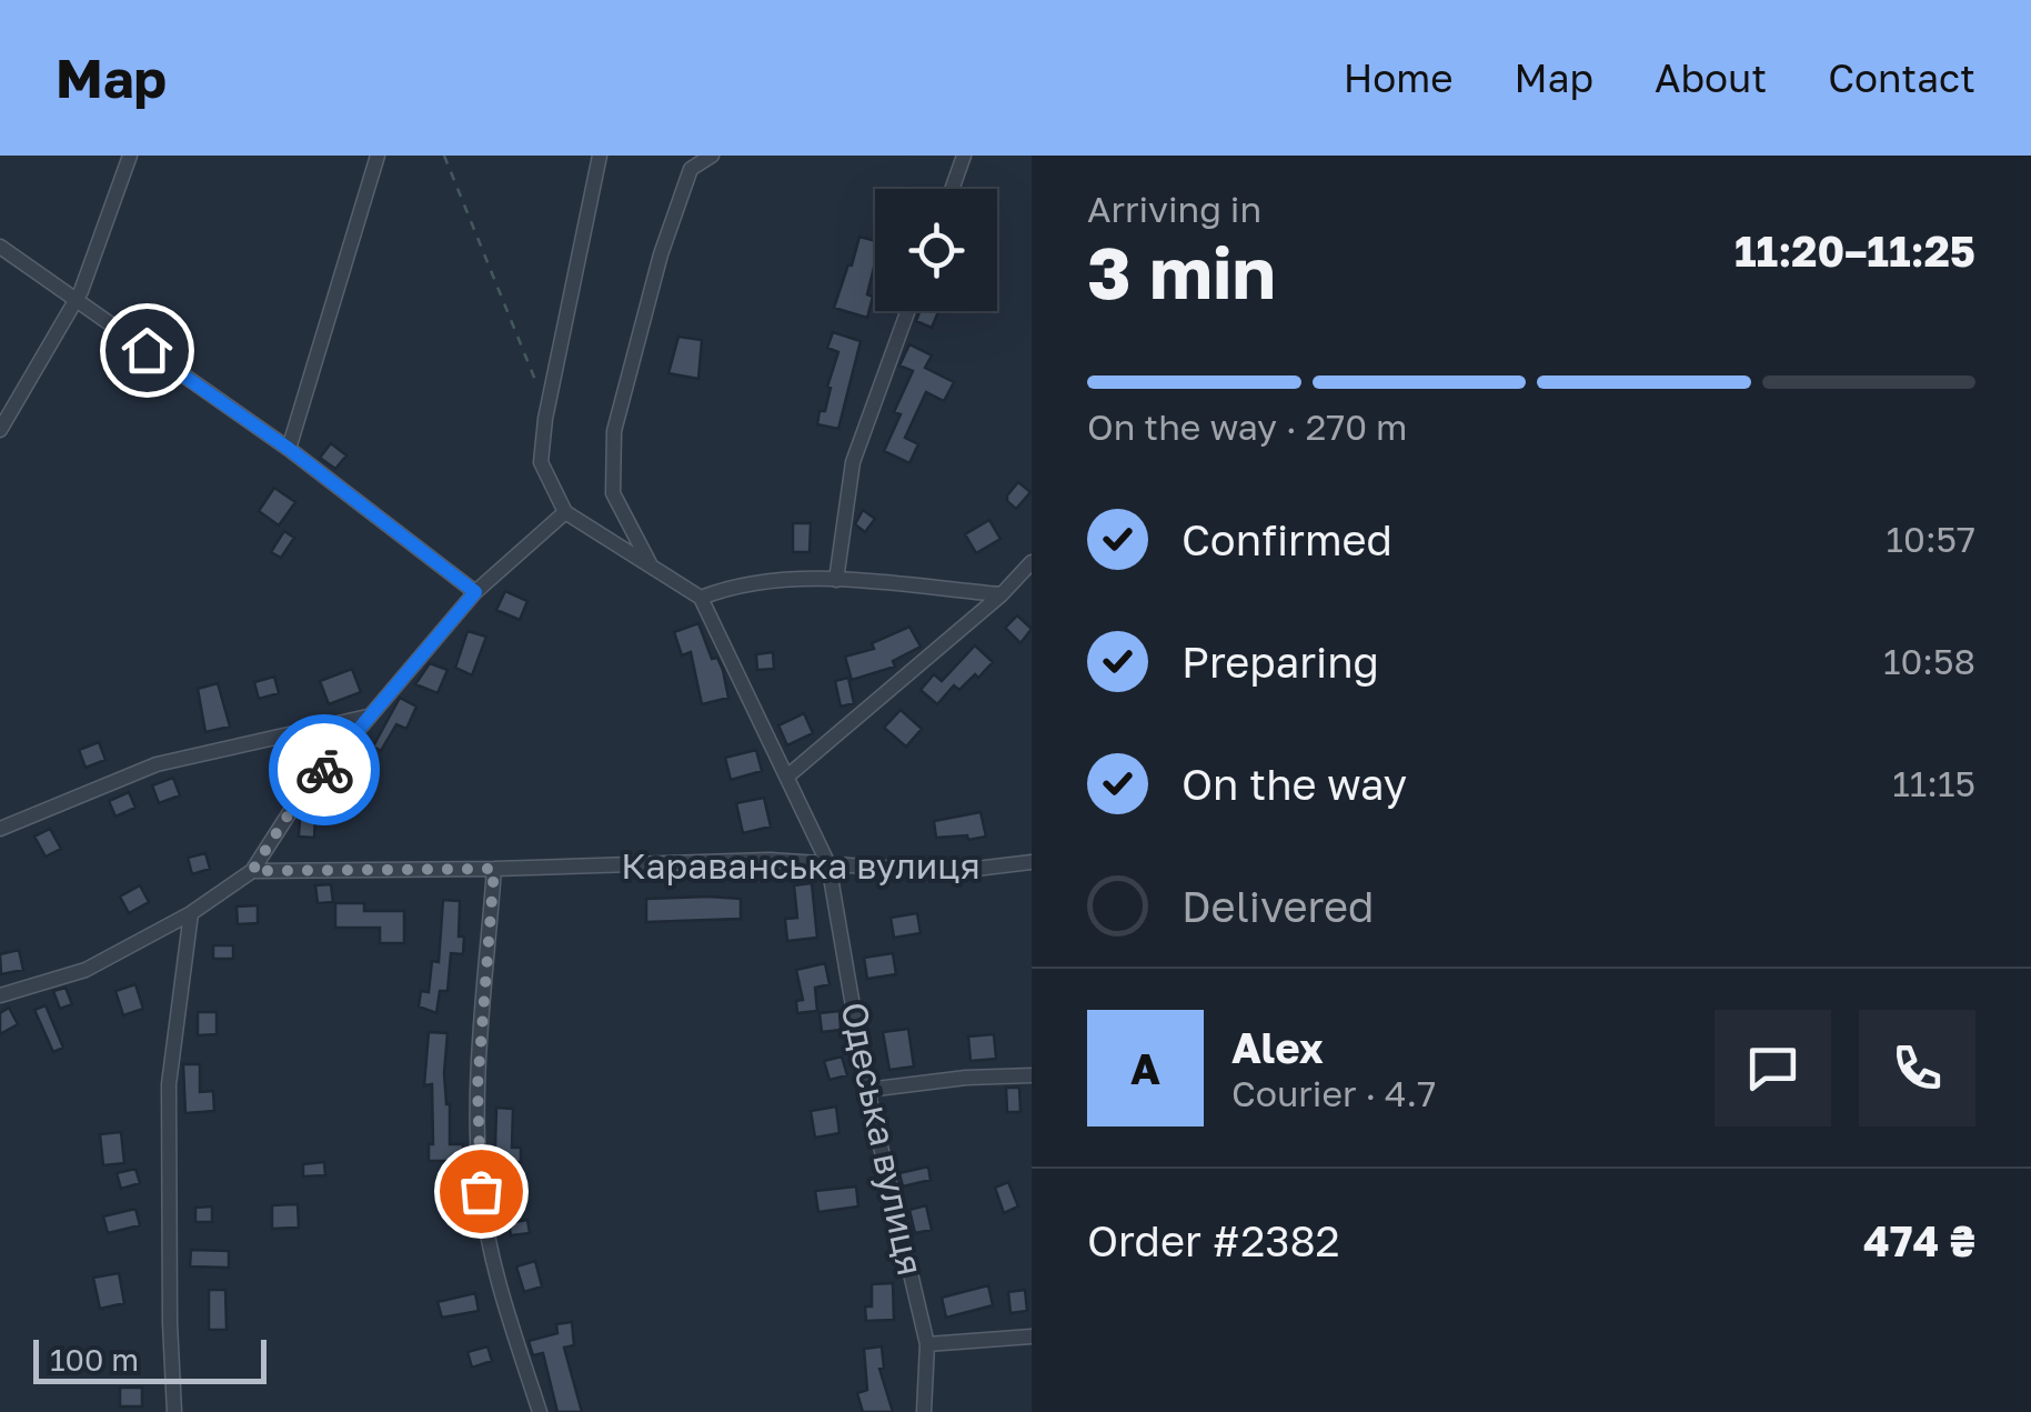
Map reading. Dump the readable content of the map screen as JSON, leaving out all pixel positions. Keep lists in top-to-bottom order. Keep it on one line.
{"streets":{"street":["Караванська вулиця","Одеська вулиця"]},"crossings":[["Караванська вулиця","Одеська вулиця"]],"scale_bar":"100 m","page":{"header":"Map","nav":["Home","Map","About","Contact"],"heading":["3 min","Arriving in","11:20–11:25"],"panel":["Alex","Courier · 4.7","Order #2382","474 ₴"],"bar":"On the way · 270 m","list":[["Confirmed","10:57"],["Preparing","10:58"],["On the way","11:15"],"Delivered"],"round":"A","scale":"100 m"}}
